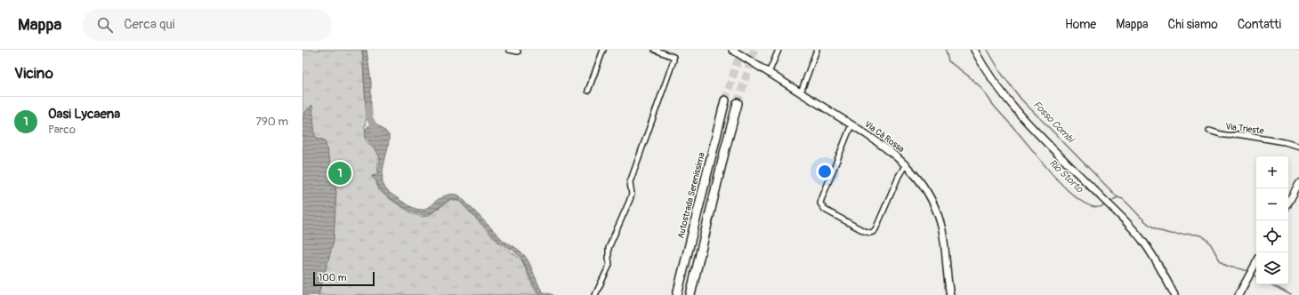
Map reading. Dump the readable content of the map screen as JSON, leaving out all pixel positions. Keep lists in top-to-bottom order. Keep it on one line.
{"streets":{"highway":["Autostrada Serenissima"],"main road":["Via Cà Rossa"],"street":["Via Trieste"]},"water":["Fosso Combi","Rio Storto"],"scale_bar":"100 m","page":{"header":"Mappa","search":"Cerca qui","nav":["Home","Mappa","Chi siamo","Contatti"],"heading":"Vicino","list":[{"mark":"1","name":"Oasi Lycaena","note":"Parco","value":"790 m"}],"map_buttons":["+","−"],"pins":"1","scale":"100 m"}}
